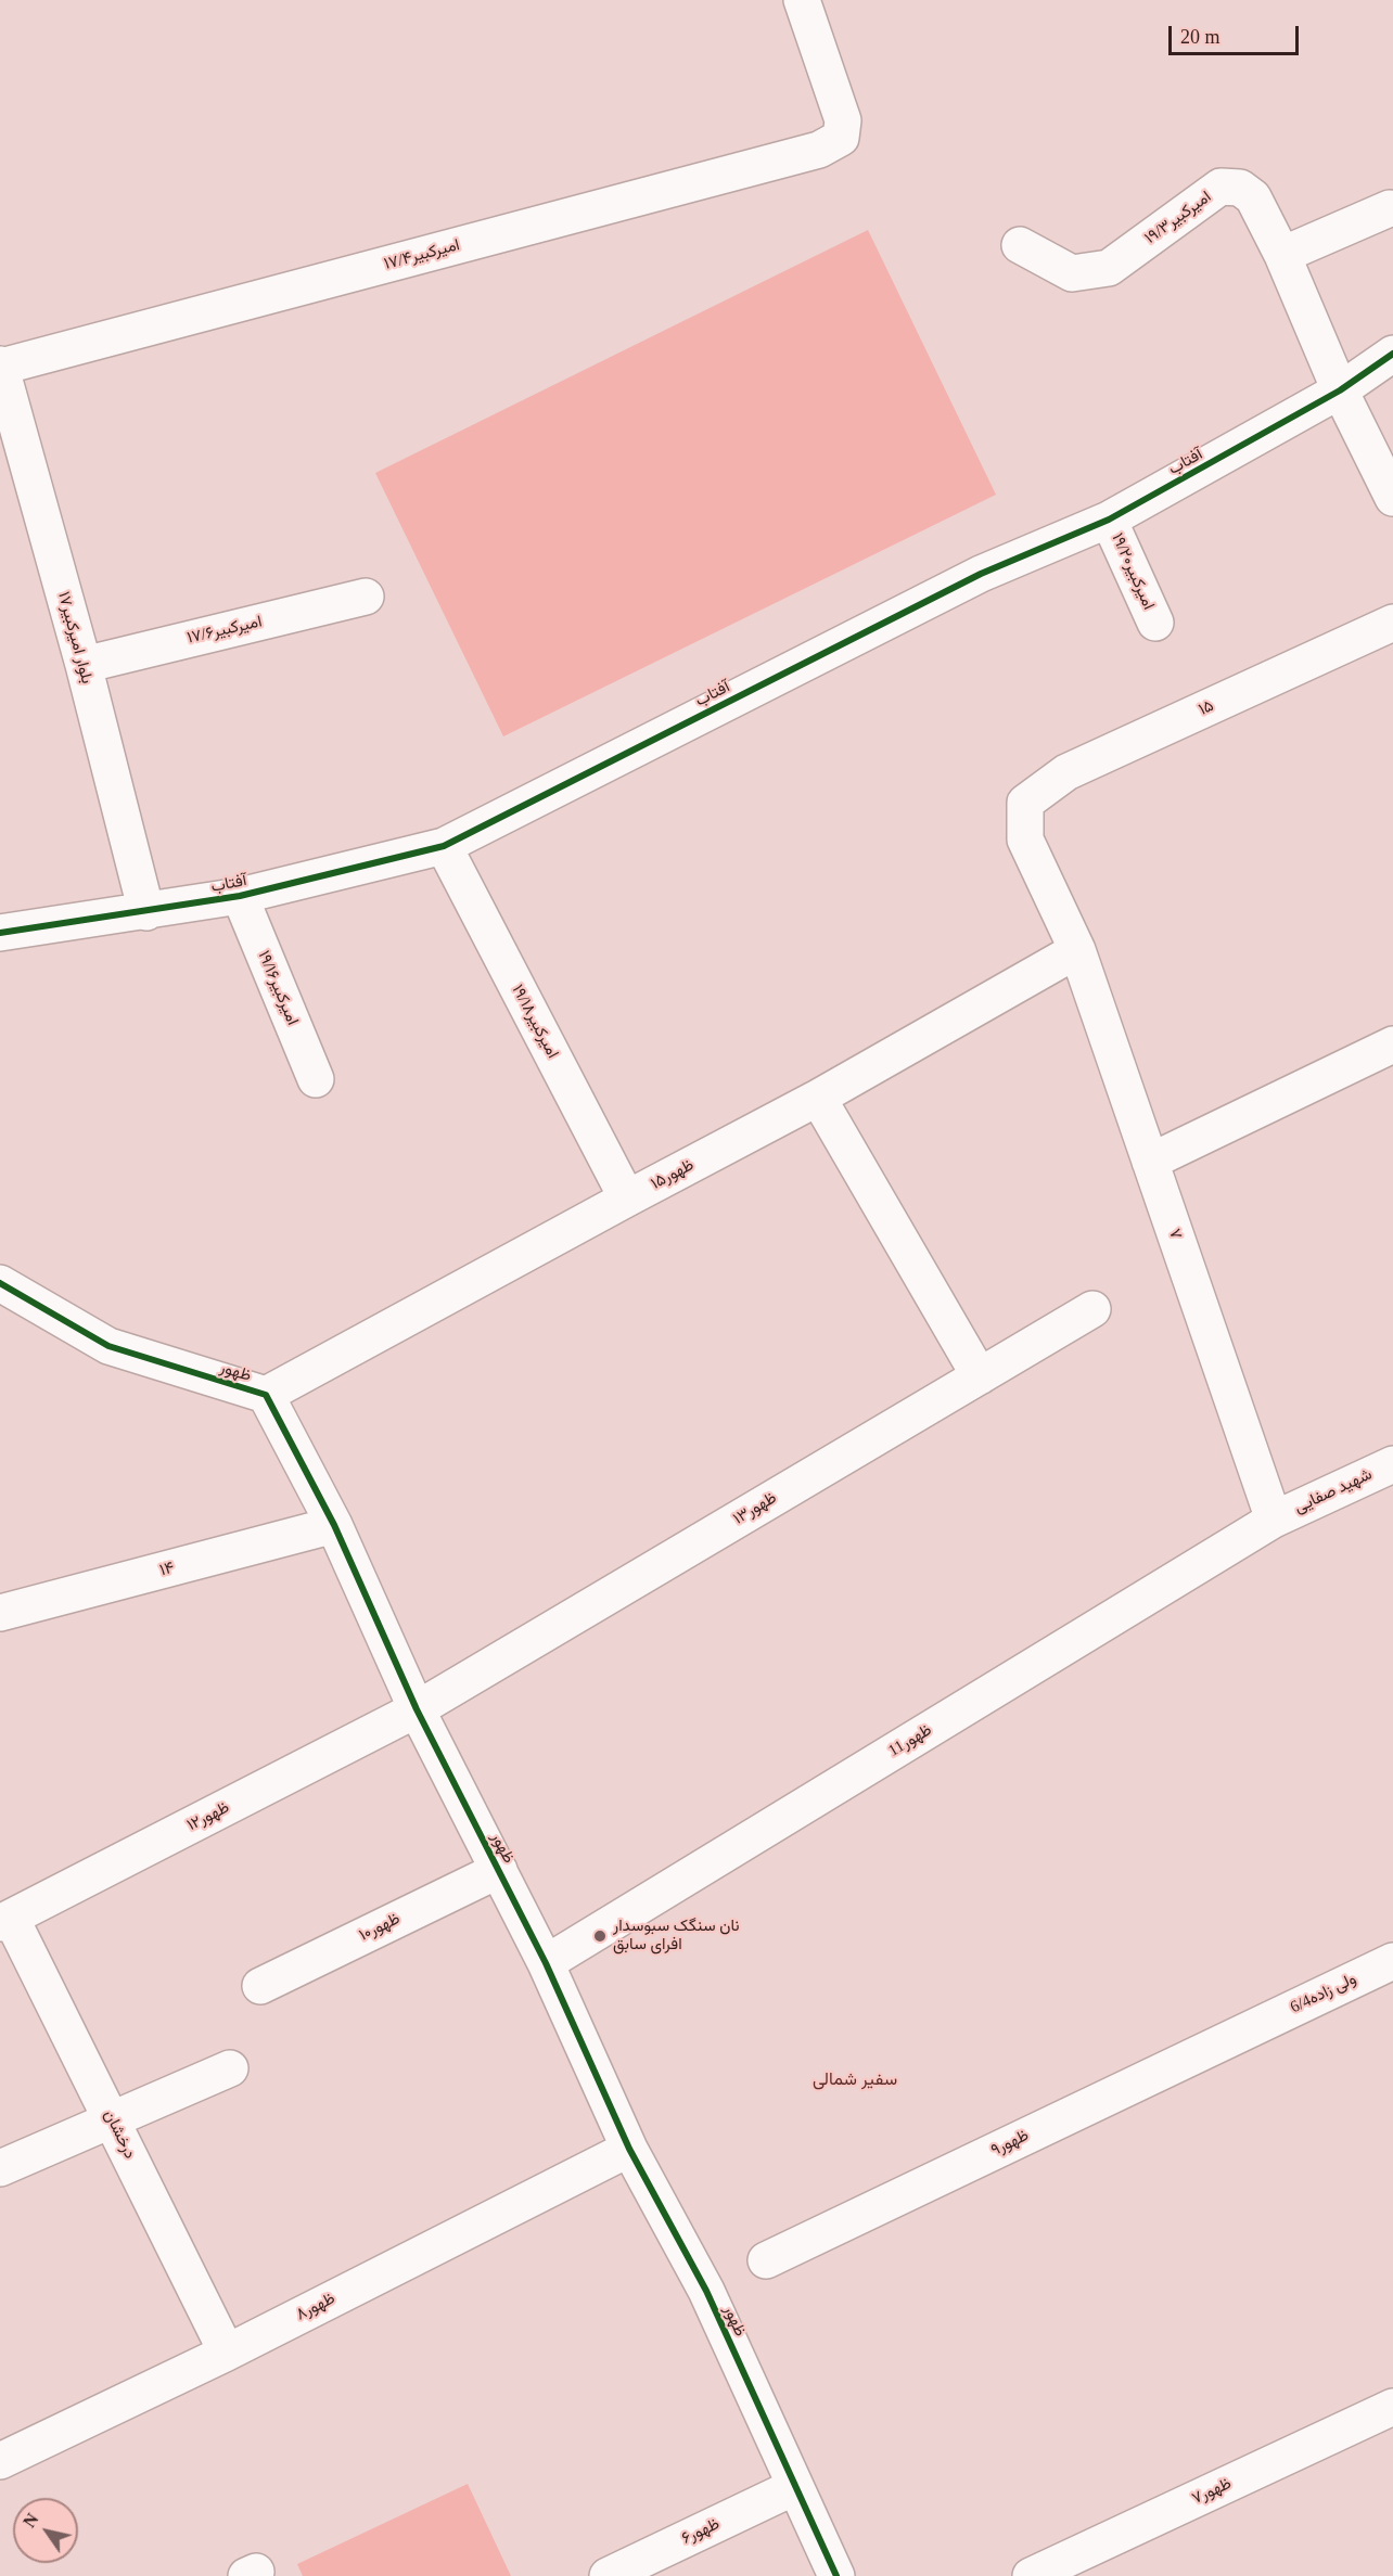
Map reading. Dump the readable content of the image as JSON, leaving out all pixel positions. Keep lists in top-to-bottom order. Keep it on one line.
{"streets":{"street":["امیرکبیر۱۹/۳","امیرکبیر۱۷/۴","آفتاب","امیرکبیر۱۹/۲۰","امیرکبیر۱۷/۶","بلوار امیرکبیر۱۷","۱۵","امیرکبیر۱۹/۱۶","امیرکبیر۱۹/۱۸","ظهور۱۵","۷","ظهور","شهید صفایی","ظهور۱۳","۱۴","11ظهور","ظهور۱۲","ظهور۱۰","6/4ولی زاده","درخشان","ظهور۹","ظهور۸","ظهور۷","ظهور۶"]},"crossings":[["امیرکبیر۱۹/۳","آفتاب"],["امیرکبیر۱۷/۴","بلوار امیرکبیر۱۷"],["آفتاب","امیرکبیر۱۹/۲۰"],["آفتاب","بلوار امیرکبیر۱۷"],["آفتاب","امیرکبیر۱۹/۱۶"],["آفتاب","امیرکبیر۱۹/۱۸"],["امیرکبیر۱۷/۶","بلوار امیرکبیر۱۷"],["۱۵","۷"],["امیرکبیر۱۹/۱۸","ظهور۱۵"],["ظهور۱۵","۷"],["ظهور۱۵","ظهور"],["۷","شهید صفایی"],["۷","11ظهور"],["ظهور","ظهور۱۳"],["ظهور","۱۴"],["ظهور","11ظهور"],["ظهور","ظهور۱۲"],["ظهور","ظهور۱۰"],["ظهور","ظهور۸"],["ظهور","ظهور۶"],["شهید صفایی","11ظهور"],["ظهور۱۳","ظهور۱۲"],["ظهور۱۲","درخشان"],["6/4ولی زاده","ظهور۹"],["درخشان","ظهور۸"]],"districts":["سفیر شمالی"],"places":["نان سنگک سبوسدار افرای سابق"],"scale_bar":"20 m","north":"top left"}
